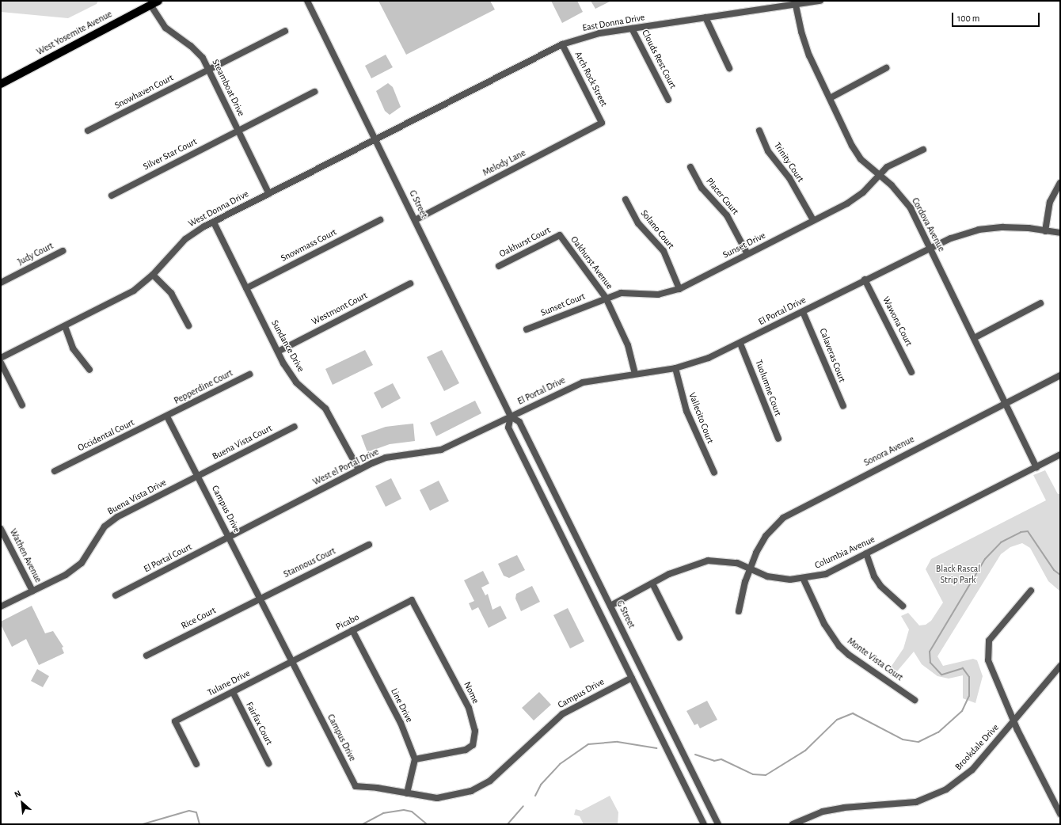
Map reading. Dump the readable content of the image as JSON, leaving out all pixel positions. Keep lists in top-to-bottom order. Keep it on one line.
{"streets":{"main road":["West Yosemite Avenue"],"street":["East Donna Drive","Clouds Rest Court","Arch Rock Street","Steamboat Drive","Snowhaven Court","Silver Star Court","Trinity Court","Melody Lane","Placer Court","G Street","West Donna Drive","Cordova Avenue","Solano Court","Oakhurst Court","Snowmass Court","Sunset Drive","Judy Court","Oakhurst Avenue","Sunset Court","Westmont Court","El Portal Drive","Wawona Court","Sundance Drive","Calaveras Court","Pepperdine Court","Tuolumne Court","Vallecito Court","Occidental Court","Buena Vista Court","Sonora Avenue","West el Portal Drive","Buena Vista Drive","Campus Drive","Columbia Avenue","Wathen Avenue","El Portal Court","Stannous Court","Rice Court","Picabo","Monte Vista Court","Tulane Drive","Nome","Line Drive","Fairfax Court","Brookdale Drive"]},"crossings":[["East Donna Drive","Clouds Rest Court"],["East Donna Drive","Arch Rock Street"],["East Donna Drive","G Street"],["East Donna Drive","West Donna Drive"],["East Donna Drive","Cordova Avenue"],["West Yosemite Avenue","Steamboat Drive"],["Arch Rock Street","Melody Lane"],["Steamboat Drive","Snowhaven Court"],["Steamboat Drive","Silver Star Court"],["Steamboat Drive","West Donna Drive"],["Trinity Court","Sunset Drive"],["Melody Lane","G Street"],["Placer Court","Sunset Drive"],["G Street","West Donna Drive"],["G Street","El Portal Drive"],["G Street","West el Portal Drive"],["G Street","Campus Drive"],["G Street","Columbia Avenue"],["West Donna Drive","Sundance Drive"],["Cordova Avenue","Sunset Drive"],["Cordova Avenue","El Portal Drive"],["Cordova Avenue","Sonora Avenue"],["Cordova Avenue","Columbia Avenue"],["Solano Court","Sunset Drive"],["Oakhurst Court","Oakhurst Avenue"],["Snowmass Court","Sundance Drive"],["Sunset Drive","Oakhurst Avenue"],["Sunset Drive","Sunset Court"],["Oakhurst Avenue","Sunset Court"],["Oakhurst Avenue","El Portal Drive"],["Westmont Court","Sundance Drive"],["El Portal Drive","Wawona Court"],["El Portal Drive","Calaveras Court"],["El Portal Drive","Tuolumne Court"],["El Portal Drive","Vallecito Court"],["El Portal Drive","West el Portal Drive"],["Sundance Drive","West el Portal Drive"],["Pepperdine Court","Occidental Court"],["Pepperdine Court","Campus Drive"],["Occidental Court","Campus Drive"],["Buena Vista Court","Buena Vista Drive"],["Buena Vista Court","Campus Drive"],["Sonora Avenue","Columbia Avenue"],["West el Portal Drive","Campus Drive"],["West el Portal Drive","El Portal Court"],["Buena Vista Drive","Campus Drive"],["Buena Vista Drive","Wathen Avenue"],["Campus Drive","El Portal Court"],["Campus Drive","Stannous Court"],["Campus Drive","Rice Court"],["Campus Drive","Picabo"],["Campus Drive","Tulane Drive"],["Columbia Avenue","Monte Vista Court"],["Stannous Court","Rice Court"],["Picabo","Tulane Drive"],["Picabo","Nome"],["Picabo","Line Drive"],["Tulane Drive","Fairfax Court"],["Nome","Line Drive"]],"parks":["Black Rascal Strip Park"],"scale_bar":"100 m","north":"top left"}
